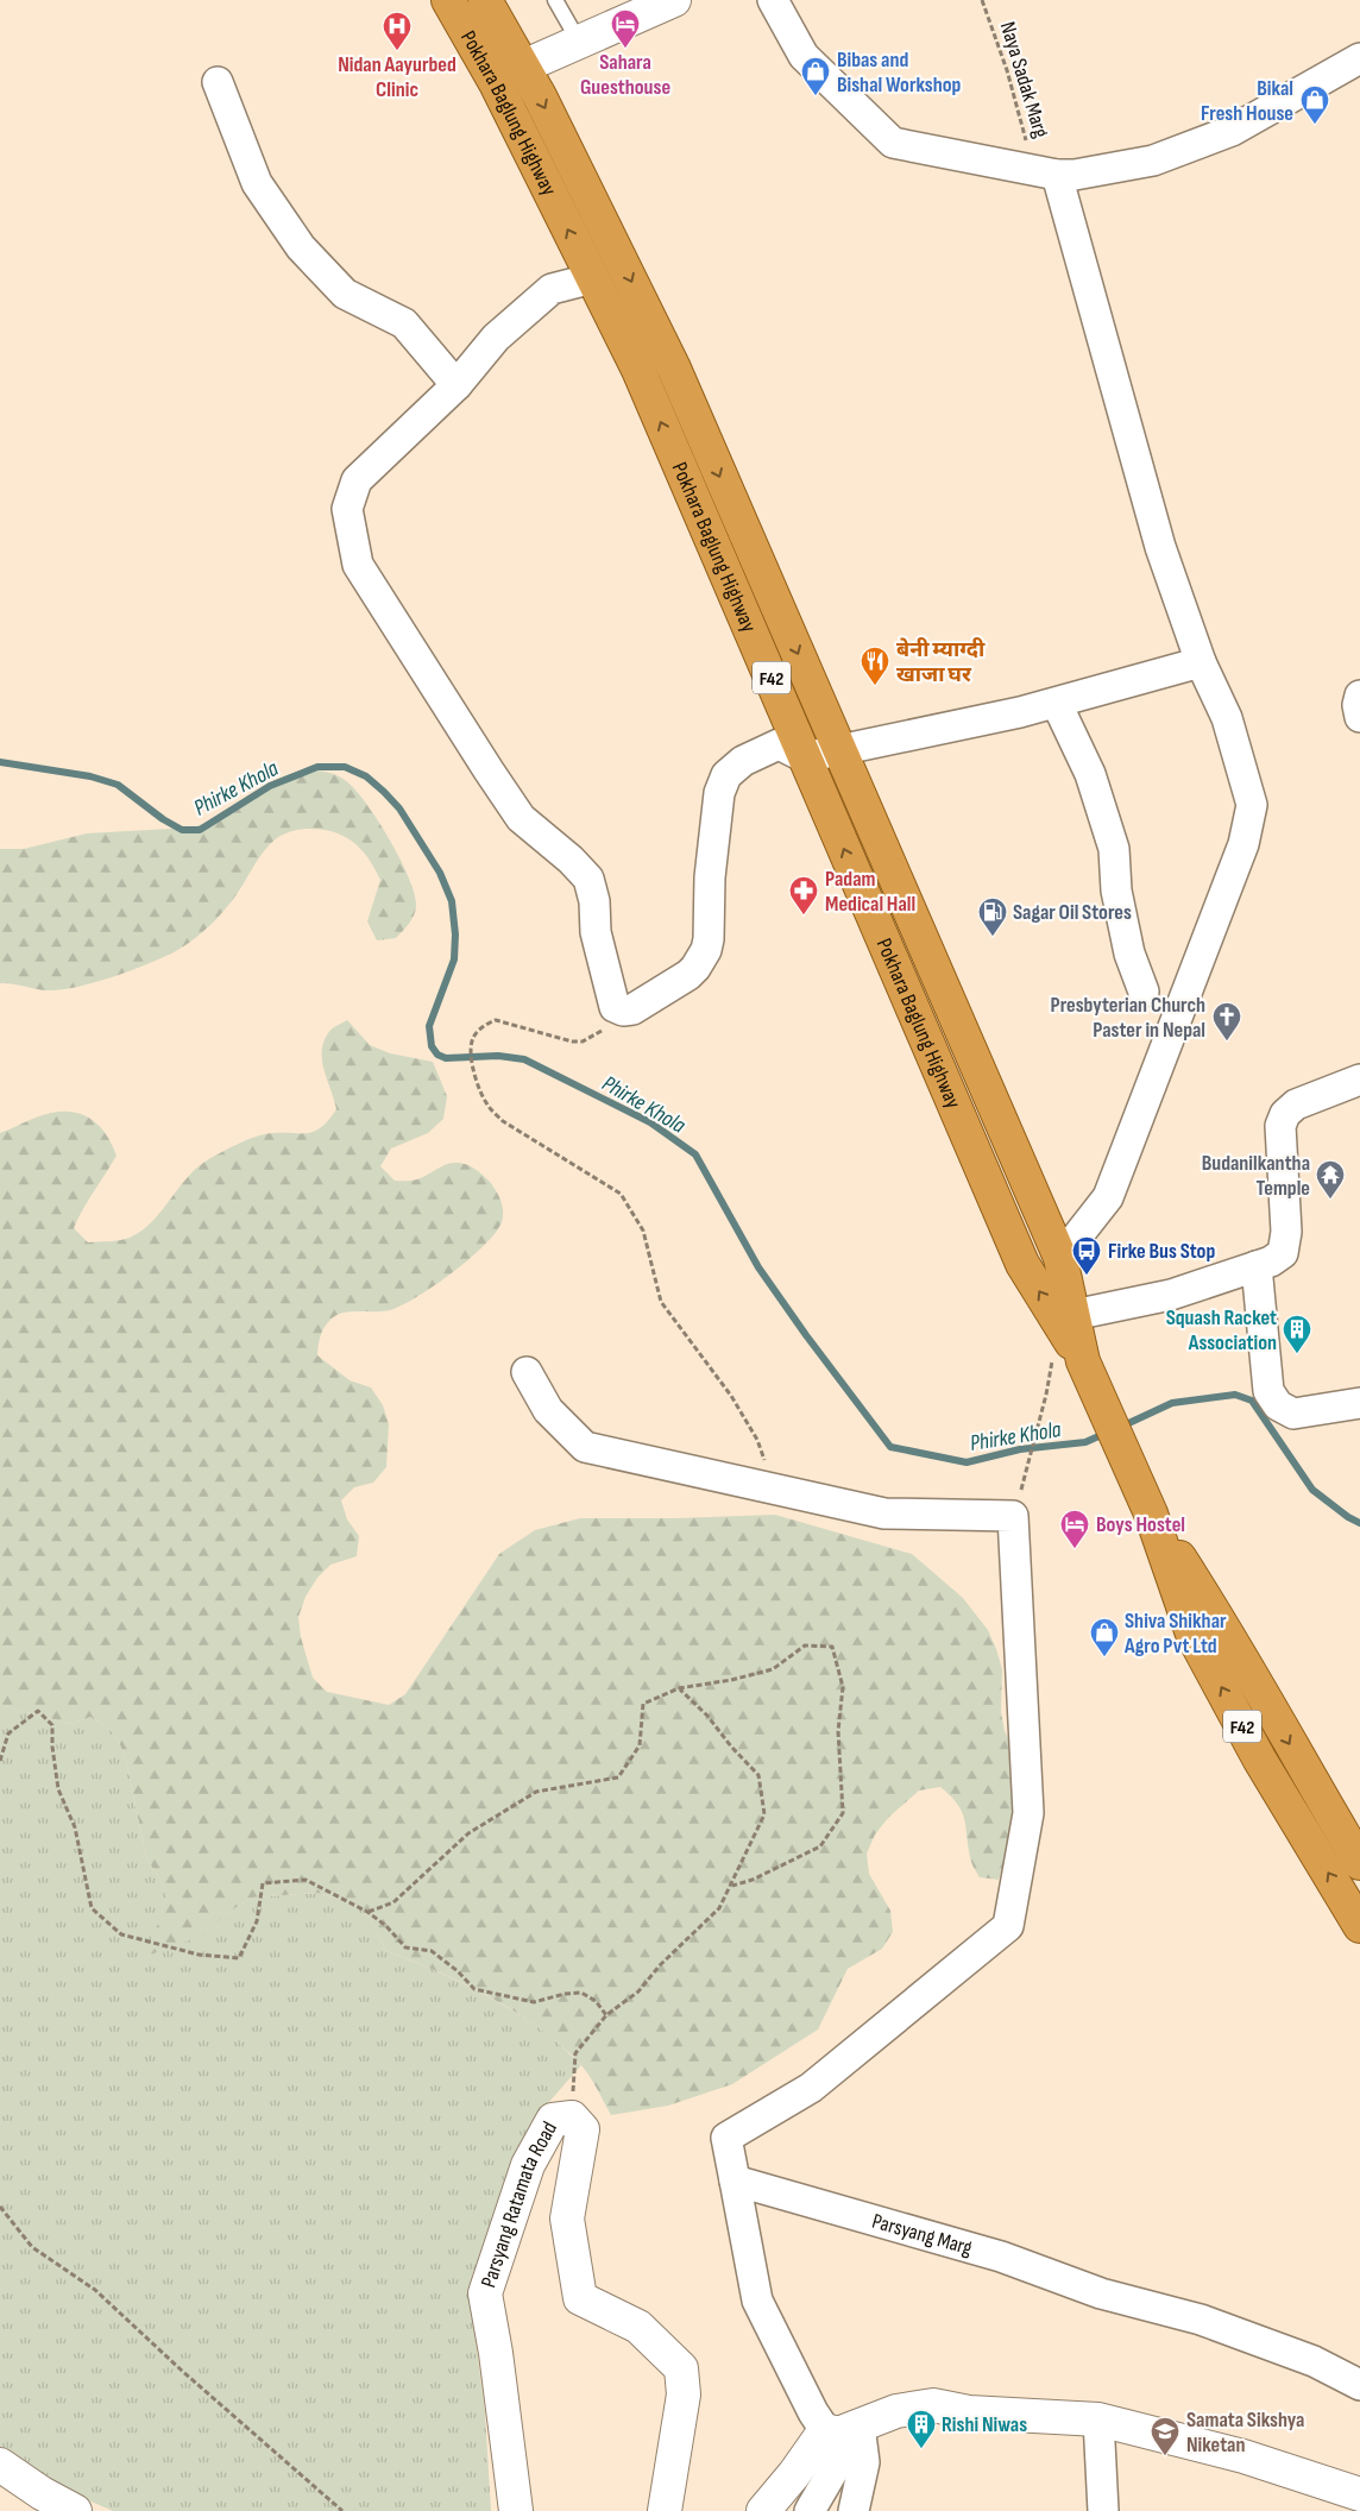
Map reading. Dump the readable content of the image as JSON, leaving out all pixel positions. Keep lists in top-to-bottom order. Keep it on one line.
{"streets":{"highway":["Pokhara Baglung Highway","F42"],"street":["Parsyang Ratamata Road","Parsyang Marg"],"path":["Naya Sadak Marg"]},"crossings":[["Pokhara Baglung Highway","F42"]],"water":["Phirke Khola"],"places":{"hotel":["Sahara Guesthouse","Boys Hostel"],"hospital":["Nidan Aayurbed Clinic"],"shop":["Bibas and Bishal Workshop","Bikal Fresh House","Shiva Shikhar Agro Pvt Ltd"],"restaurant":["बेनी म्याग्दी खाजा घर"],"pharmacy":["Padam Medical Hall"],"fuel station":["Sagar Oil Stores"],"church":["Presbyterian Church Paster in Nepal"],"temple":["Budanilkantha Temple"],"bus stop":["Firke Bus Stop"],"building":["Squash Racket Association","Rishi Niwas"],"school or university":["Samata Sikshya Niketan"]}}
